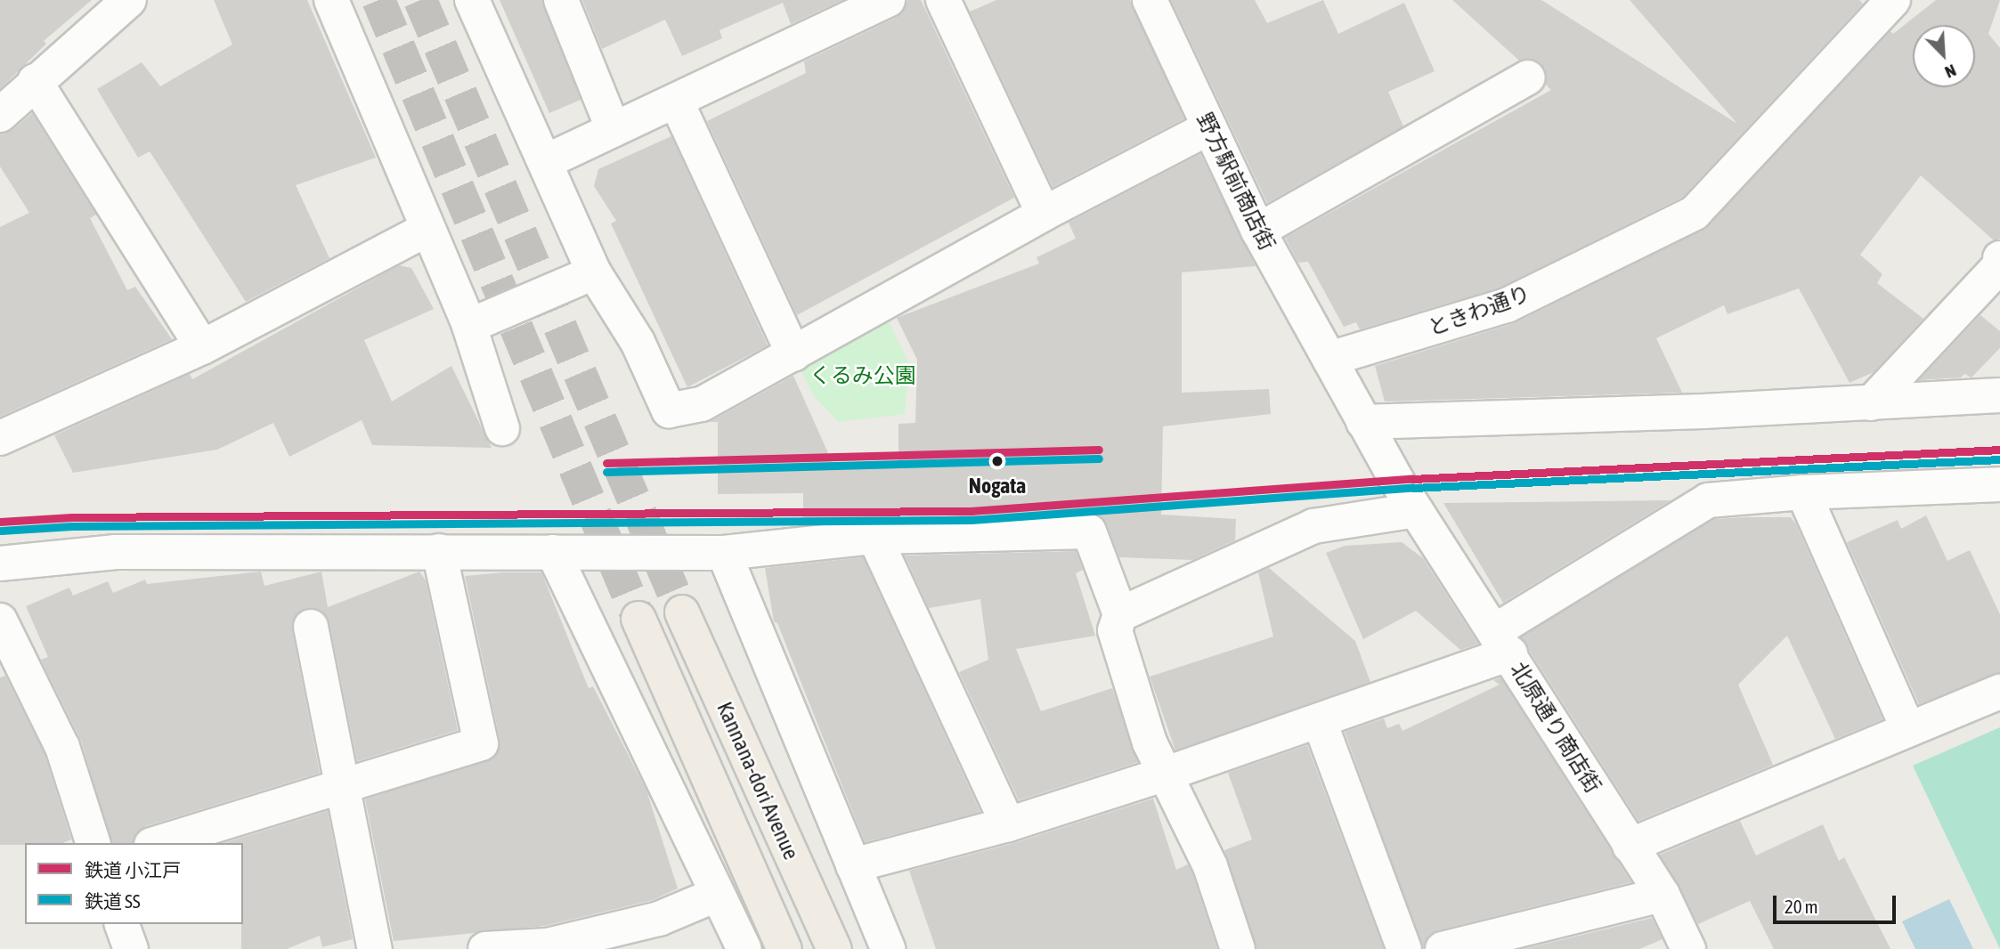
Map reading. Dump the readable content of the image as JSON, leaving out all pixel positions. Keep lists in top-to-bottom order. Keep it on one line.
{"streets":{"main road":["Kannana-dori Avenue"],"street":["野方駅前商店街","ときわ通り","北原通り商店街"]},"crossings":[["野方駅前商店街","ときわ通り"],["野方駅前商店街","北原通り商店街"]],"parks":["くるみ公園"],"places":["Nogata"],"lines":["rail line 小江戸","rail line SS"],"legend":["鉄道 小江戸","鉄道 SS"],"scale_bar":"20 m","north":"bottom right"}
